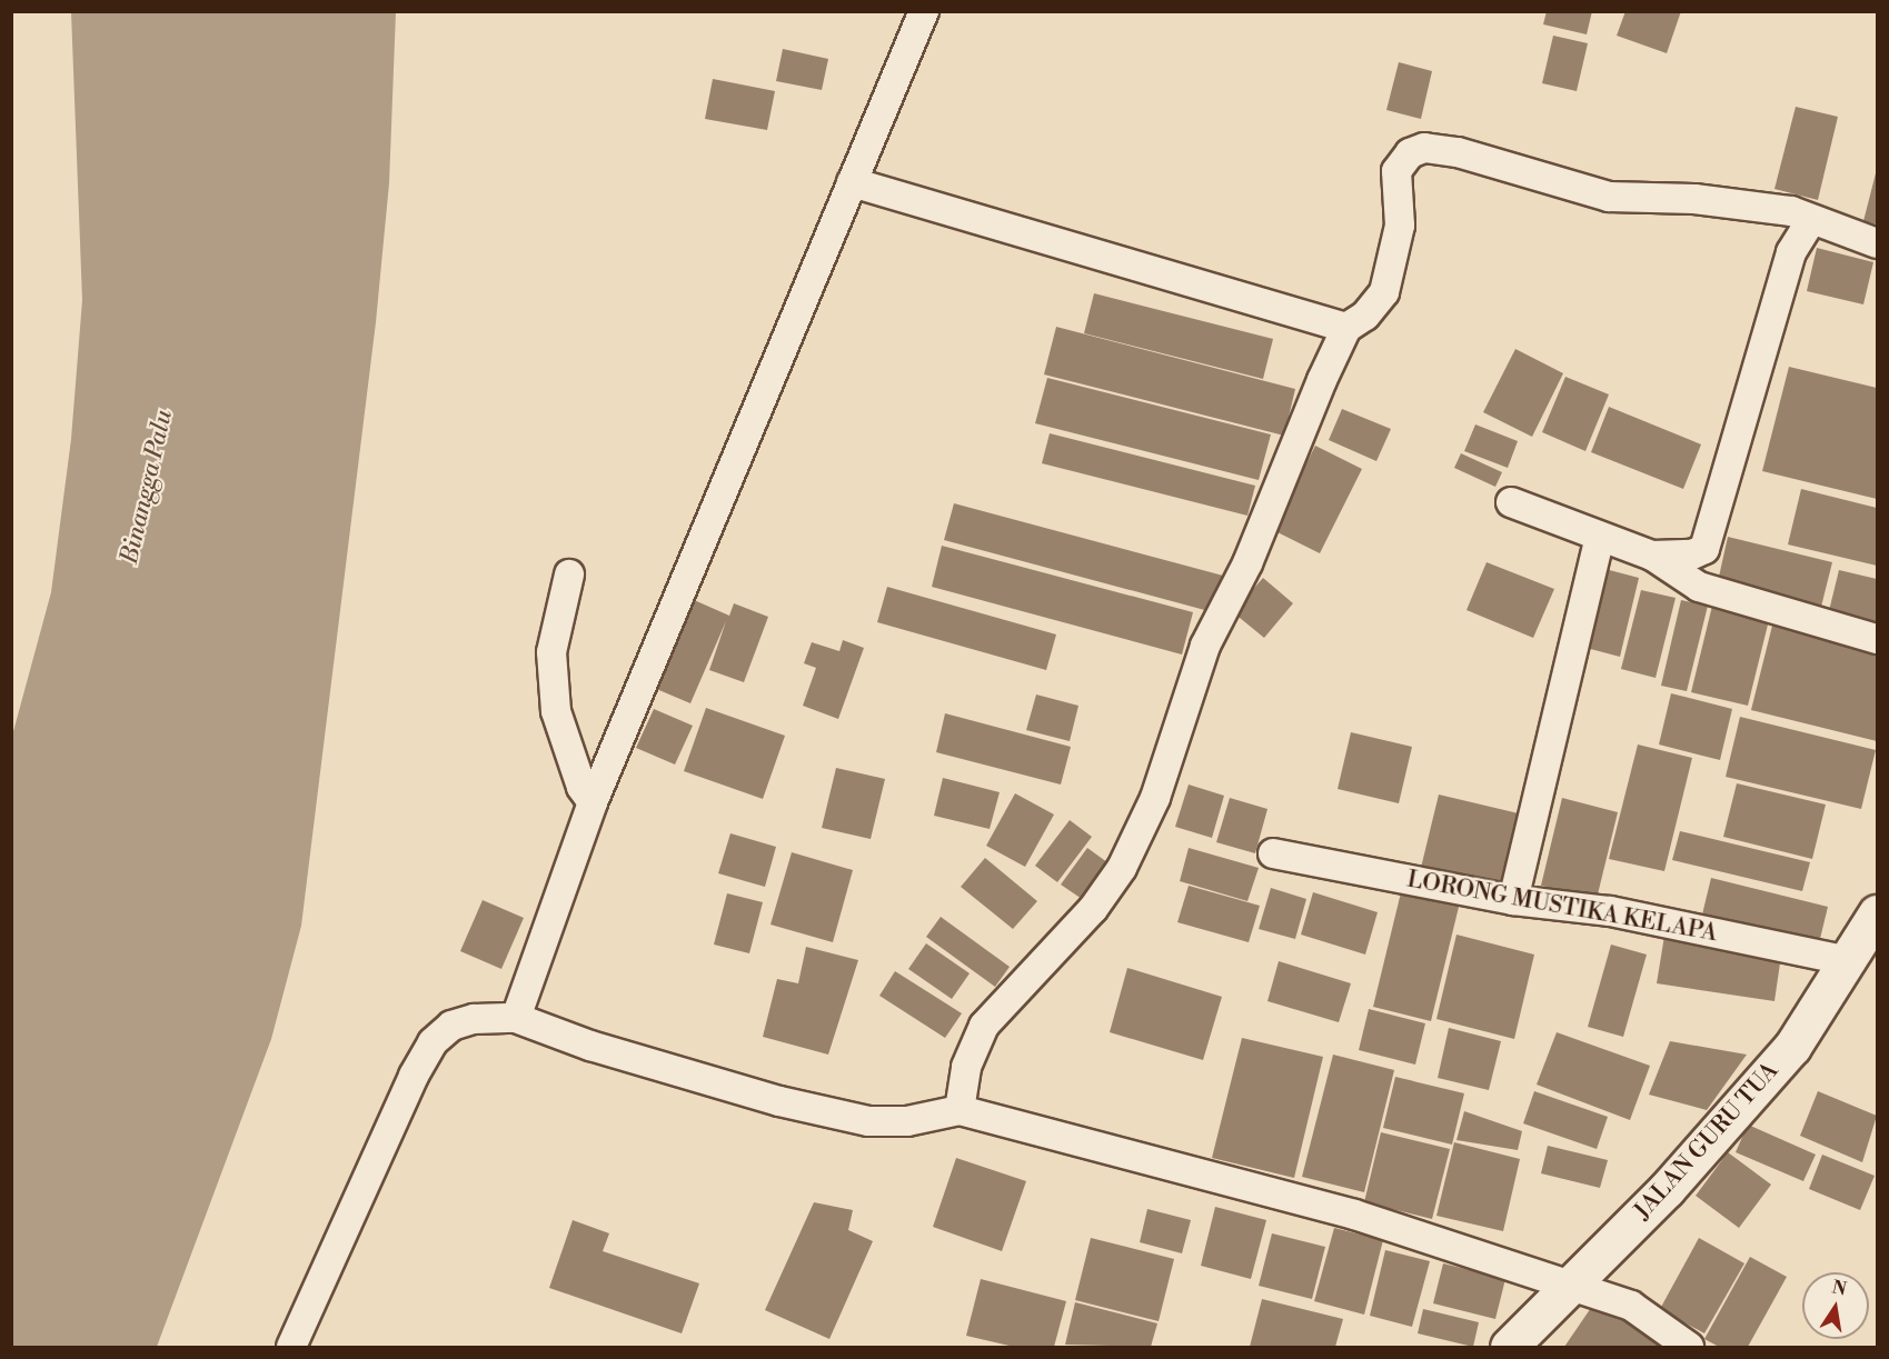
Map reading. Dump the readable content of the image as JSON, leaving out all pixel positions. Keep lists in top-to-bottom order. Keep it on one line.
{"streets":{"main road":["JALAN GURU TUA"],"street":["LORONG MUSTIKA KELAPA"]},"crossings":[["LORONG MUSTIKA KELAPA","JALAN GURU TUA"]],"water":["Binangga Palu"],"north":"top"}
